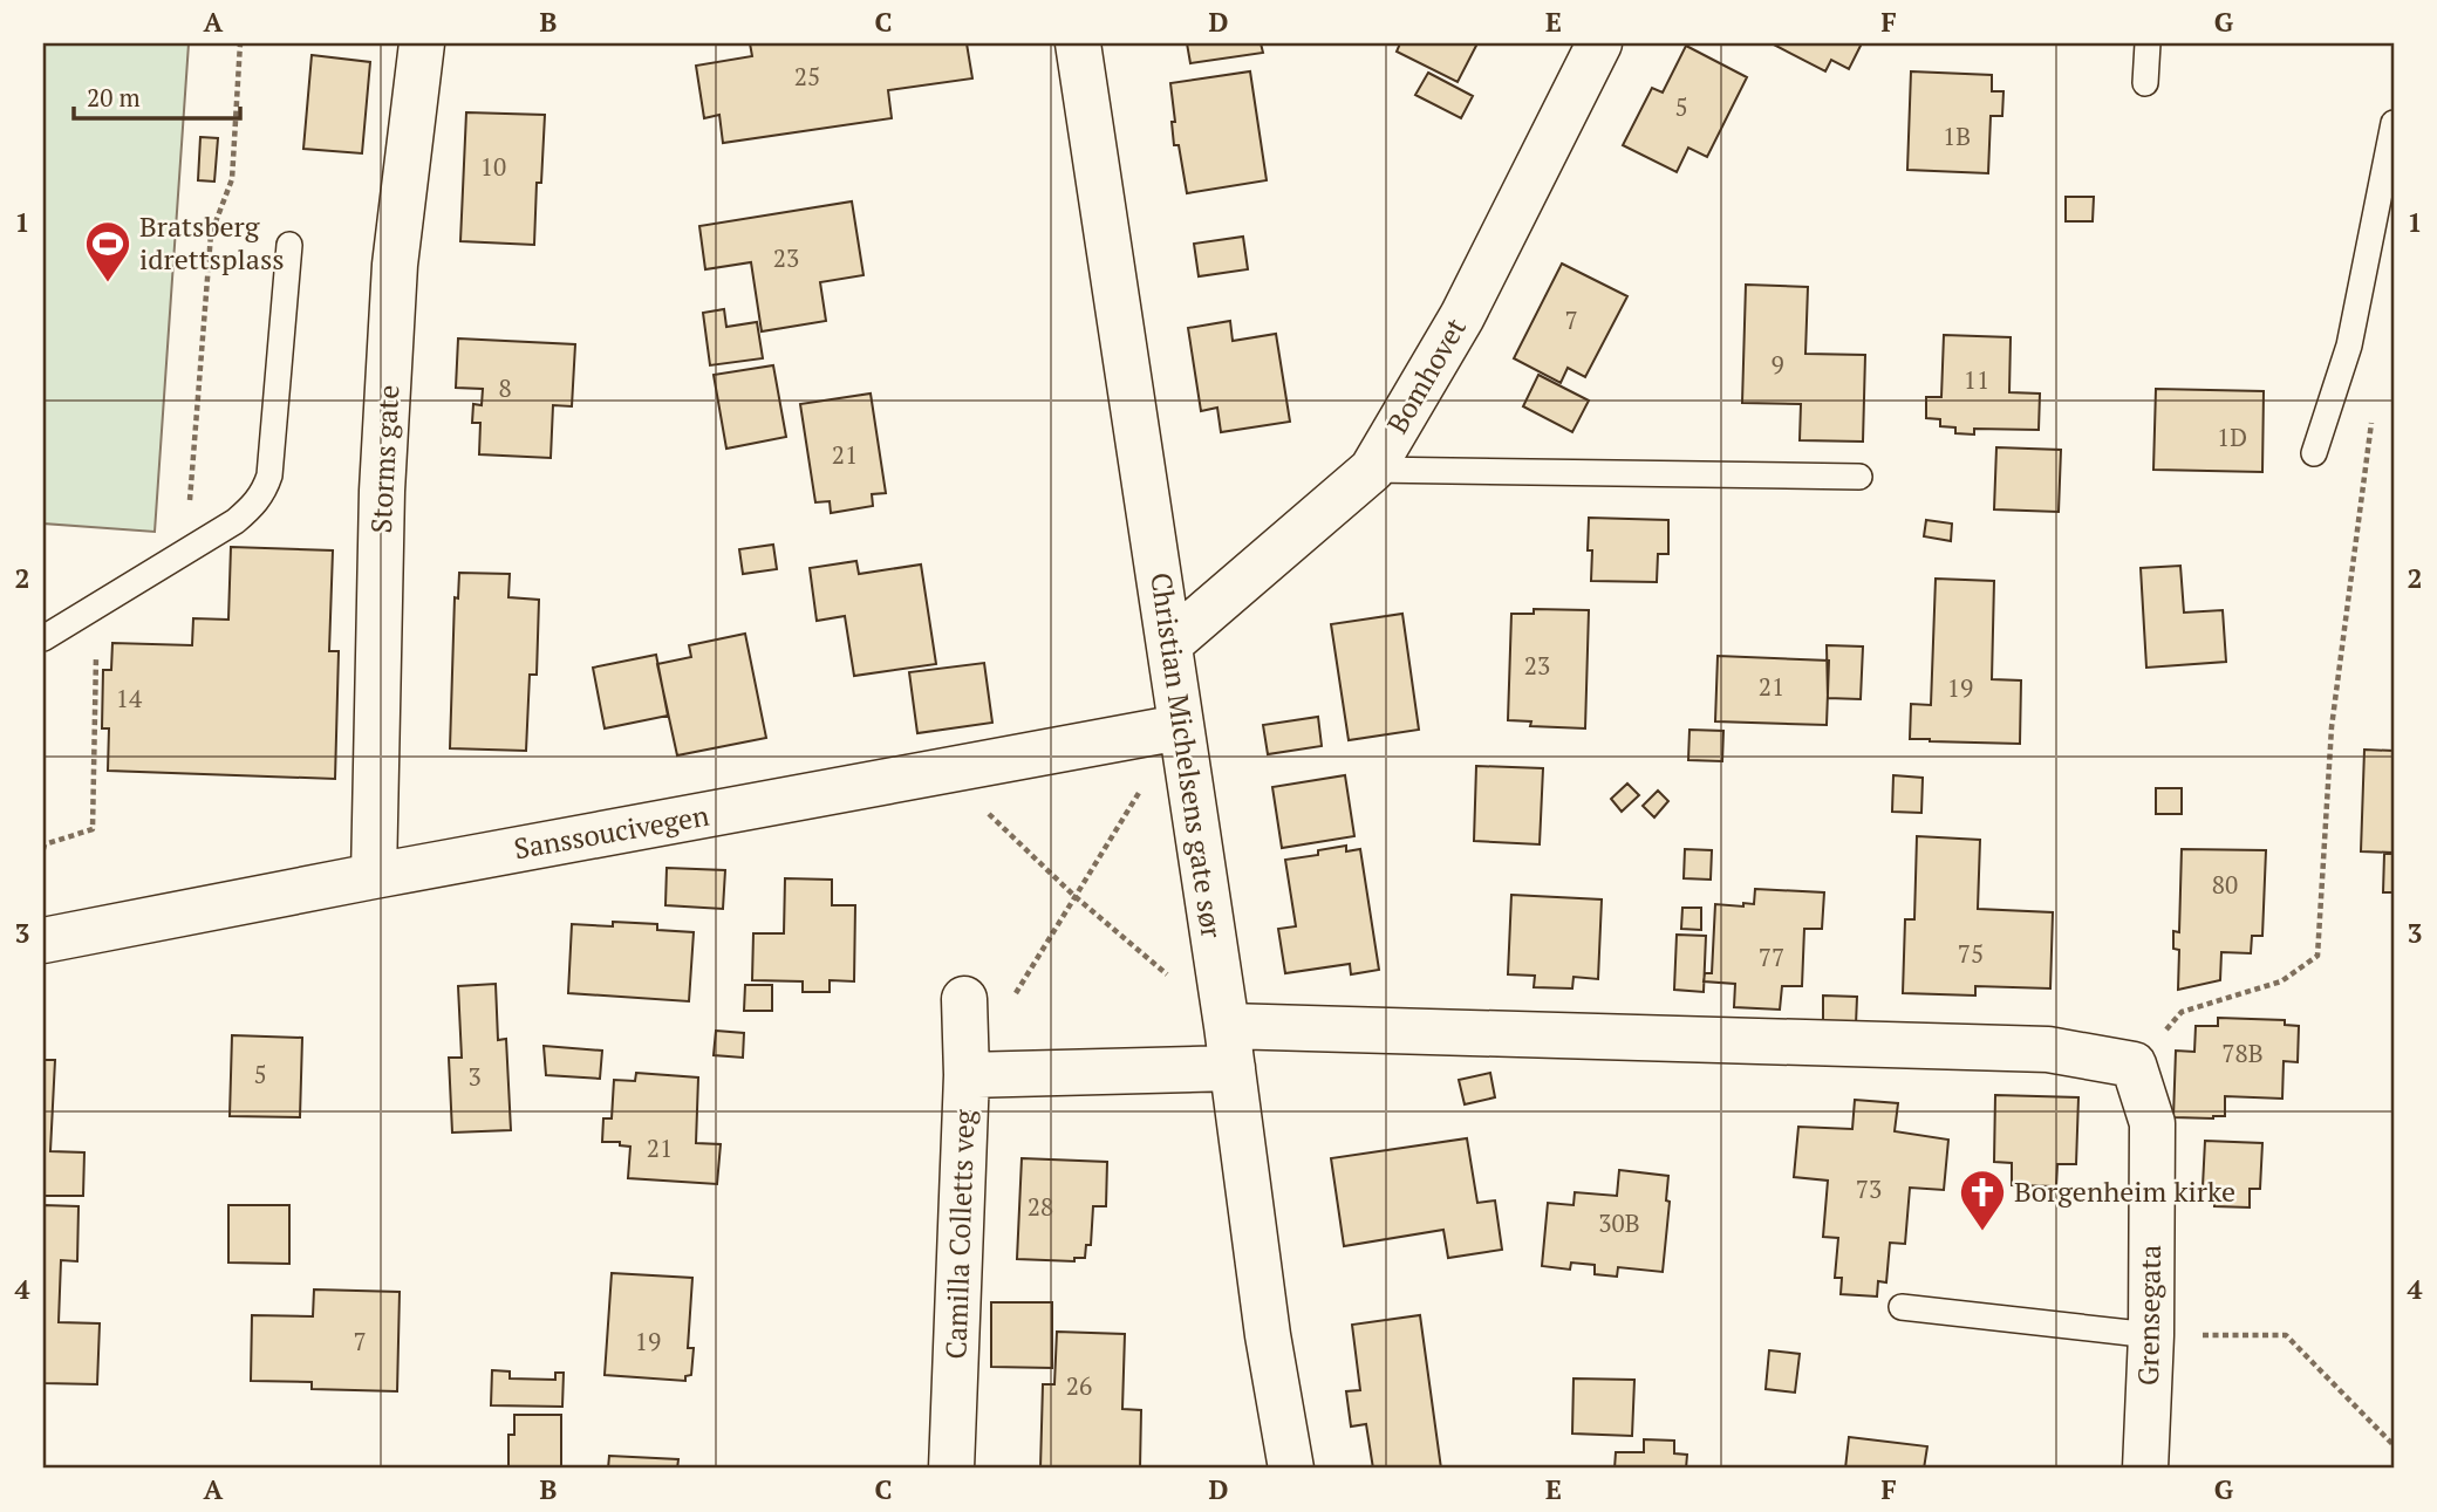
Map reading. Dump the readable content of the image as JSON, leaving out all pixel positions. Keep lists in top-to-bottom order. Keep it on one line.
{"streets":{"street":["Bomhovet","Storms gate","Christian Michelsens gate sør","Sanssoucivegen","Camilla Colletts veg","Grensegata"]},"crossings":[["Bomhovet","Christian Michelsens gate sør"],["Storms gate","Sanssoucivegen"],["Christian Michelsens gate sør","Sanssoucivegen"]],"places":{"sports":["Bratsberg idrettsplass"],"church":["Borgenheim kirke"]},"house_numbers":["25","5","1B","10","23","7","9","11","8","1D","21","23","21","19","14","80","75","77","78B","5","3","21","73","28","30B","7","19","26"],"scale_bar":"20 m","grid":{"columns":["A","B","C","D","E","F","G"],"rows":["1","2","3","4"]}}
